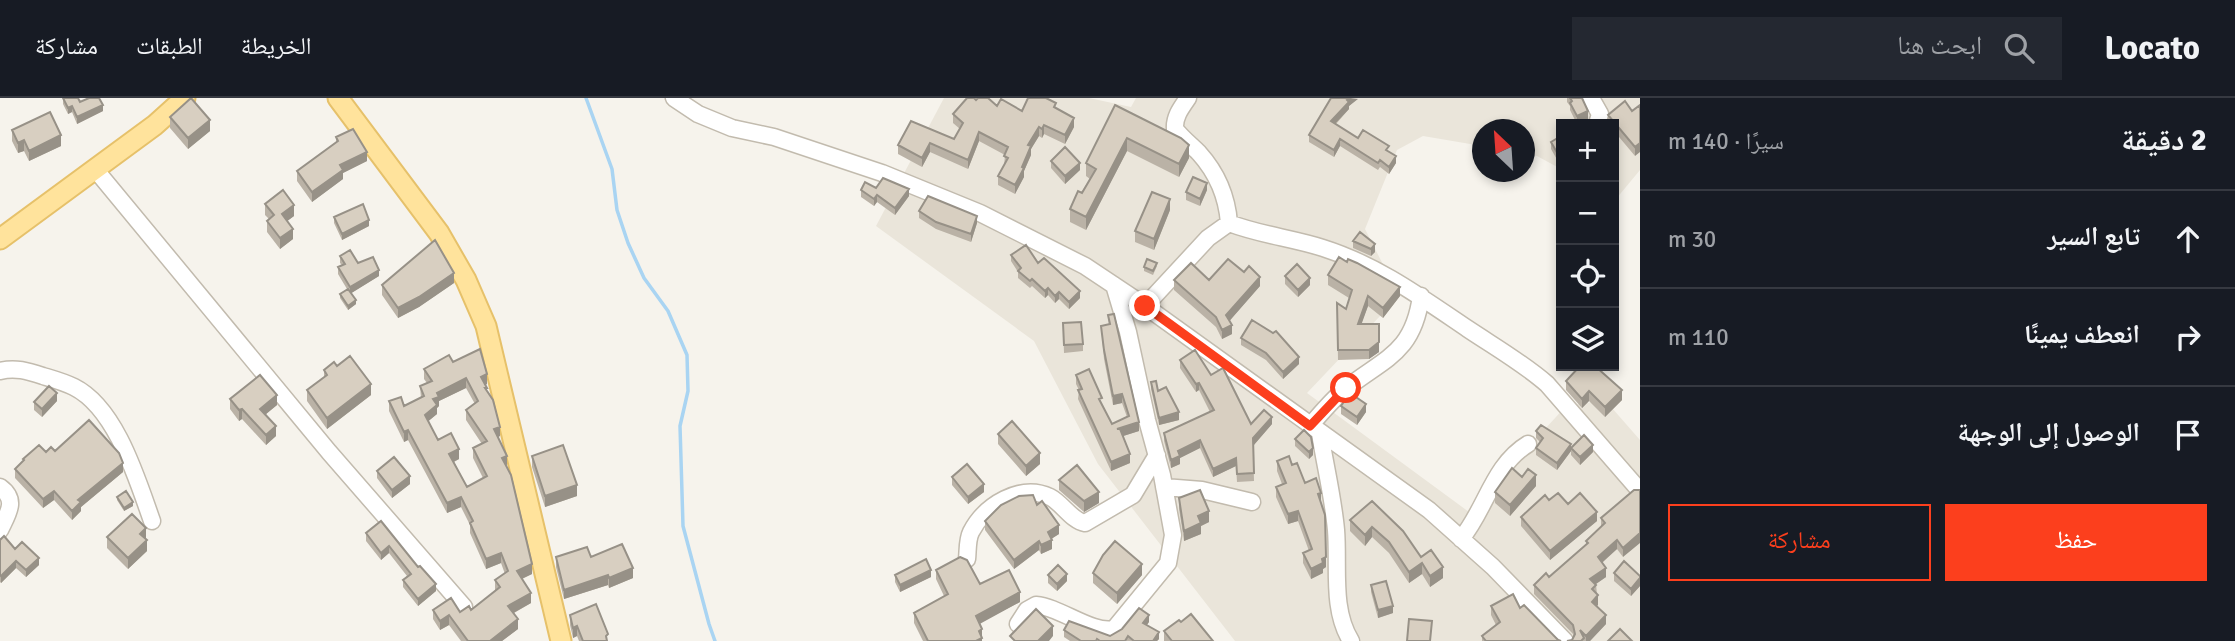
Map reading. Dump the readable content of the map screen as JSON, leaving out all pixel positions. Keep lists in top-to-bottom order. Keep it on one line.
{"north":"top left","page":{"header":"Locato","search":"ابحث هنا","nav":["الخريطة","الطبقات","مشاركة"],"heading":["2 دقيقة","سيرًا · 140 m"],"map_buttons":["+","−"],"list":[["تابع السير","30 m"],["انعطف يمينًا","110 m"],"الوصول إلى الوجهة"],"buttons":["حفظ","مشاركة"]}}
